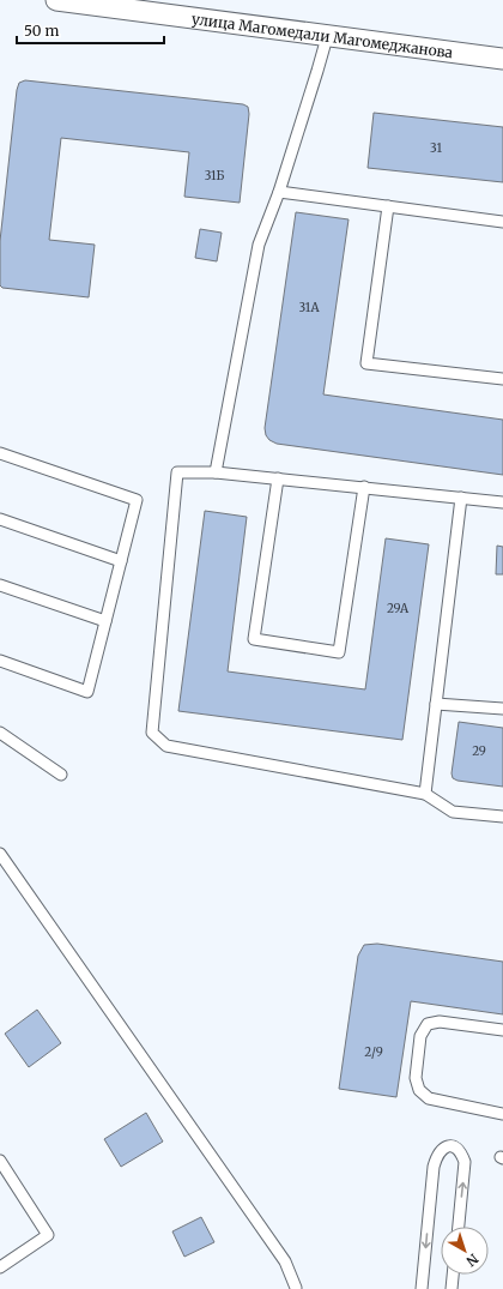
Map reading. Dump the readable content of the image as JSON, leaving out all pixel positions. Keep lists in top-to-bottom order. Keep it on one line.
{"streets":{"street":["улица Магомедали Магомеджановa"]},"house_numbers":["31","31Б","31А","29А","29","2/9"],"scale_bar":"50 m","north":"bottom right"}
